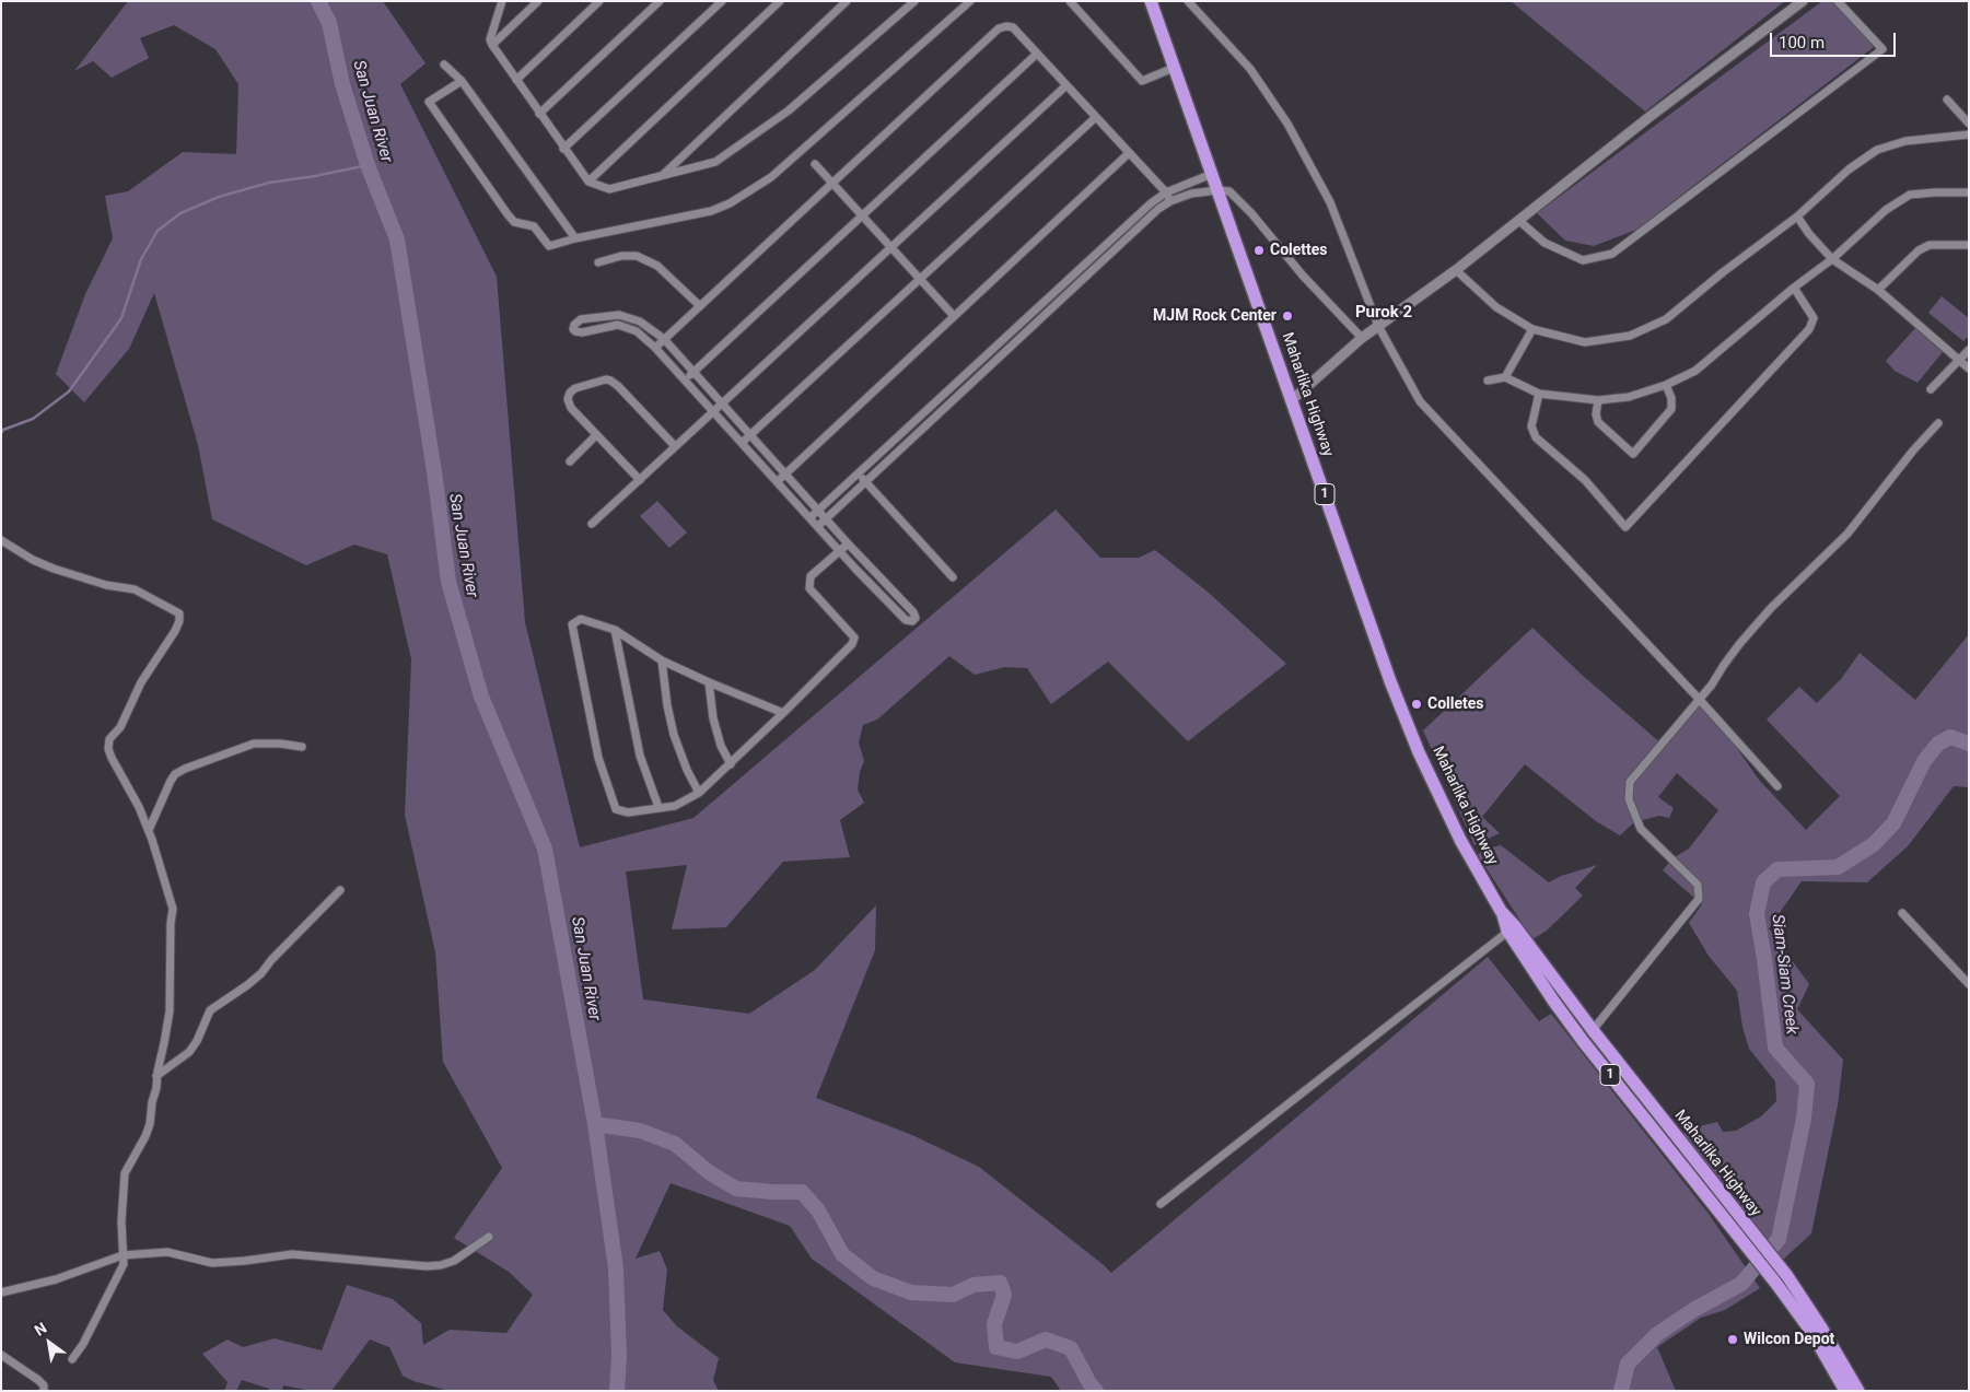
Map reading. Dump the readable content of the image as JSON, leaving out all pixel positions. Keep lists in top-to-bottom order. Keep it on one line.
{"streets":{"highway":["Maharlika Highway","1"]},"districts":["Purok 2"],"water":["San Juan River","Siam-Siam Creek"],"places":["Colettes","MJM Rock Center","Colletes","Wilcon Depot"],"scale_bar":"100 m","north":"top left"}
